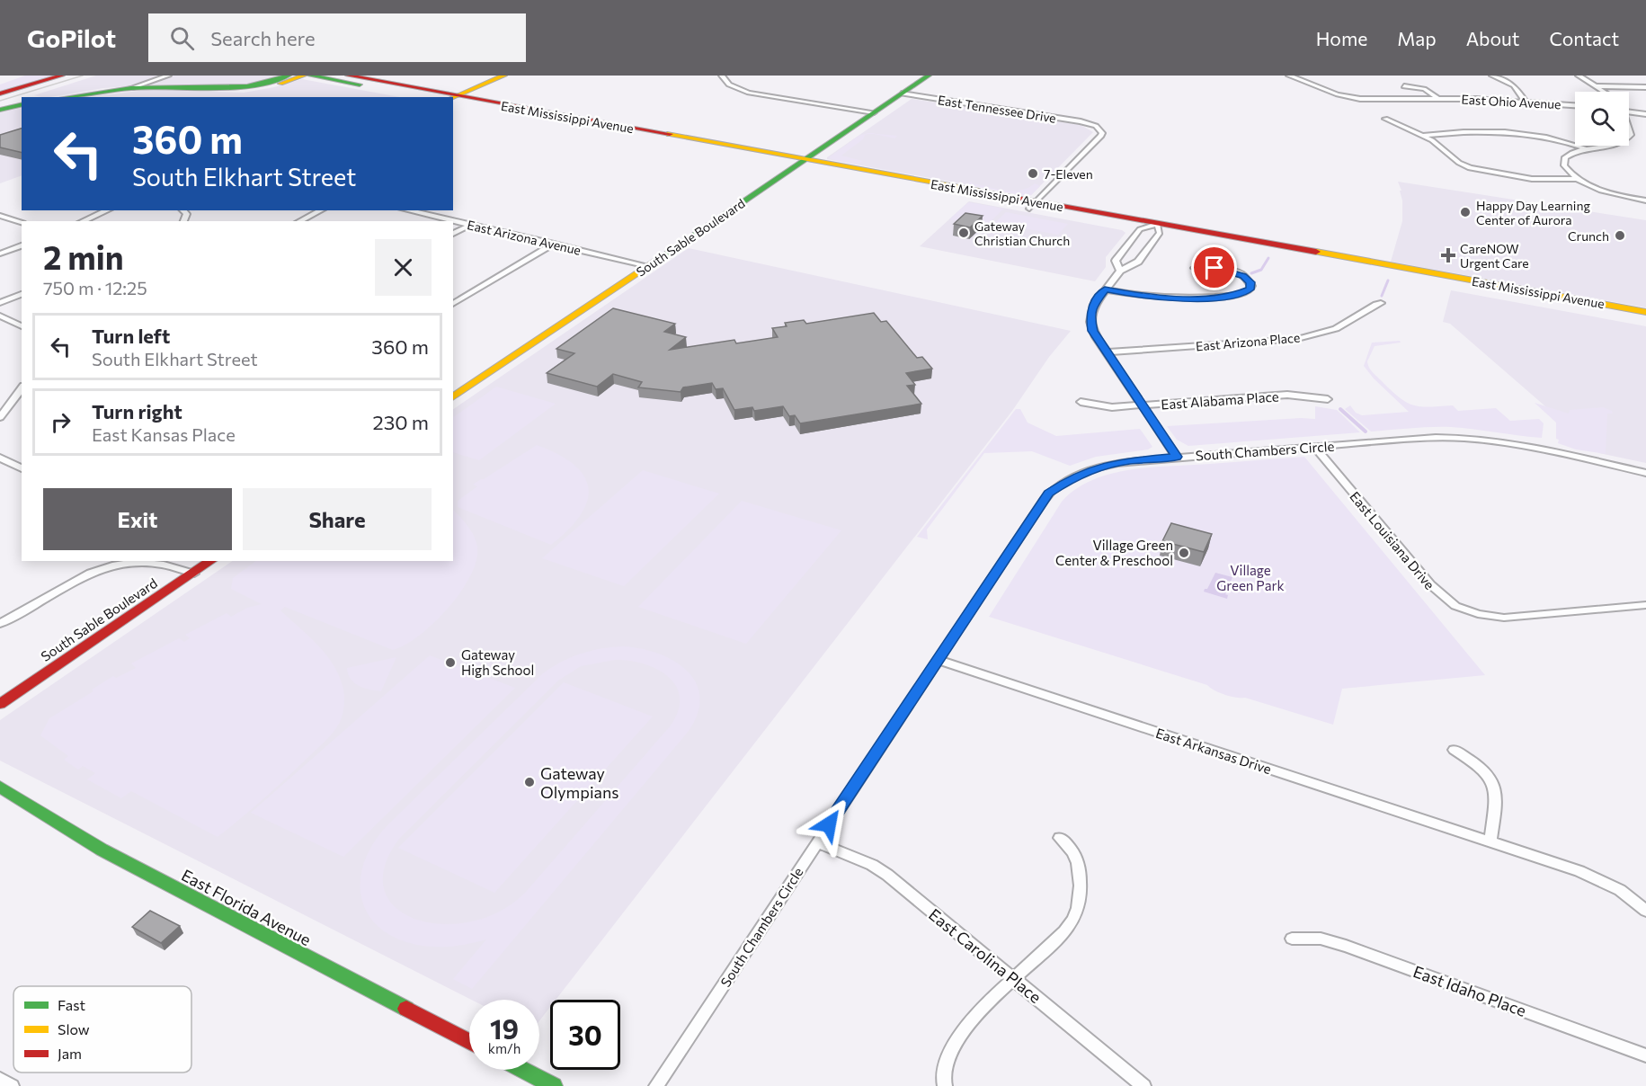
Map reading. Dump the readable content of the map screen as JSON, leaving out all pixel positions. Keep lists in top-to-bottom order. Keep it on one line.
{"streets":{"main road":["East Mississippi Avenue","South Sable Boulevard","East Florida Avenue"],"street":["East Ohio Avenue","East Tennessee Drive","East Arizona Avenue","East Arizona Place","East Alabama Place","South Chambers Circle","East Louisiana Drive","East Arkansas Drive","East Carolina Place","East Idaho Place"]},"crossings":[["East Tennessee Drive","East Mississippi Avenue"],["East Tennessee Drive","South Sable Boulevard"],["East Mississippi Avenue","South Sable Boulevard"],["East Arizona Avenue","South Sable Boulevard"],["South Chambers Circle","East Louisiana Drive"],["South Chambers Circle","East Arkansas Drive"],["South Chambers Circle","East Carolina Place"]],"parks":["Village Green Park"],"places":{"other":["7-Eleven","Happy Day Learning Center of Aurora","Gateway Christian Church","Crunch","Village Green Center & Preschool","Gateway High School","Gateway Olympians"],"health":["CareNOW Urgent Care"]},"legend":["Fast","Slow","Jam"],"page":{"header":"GoPilot","search":"Search here","nav":["Home","Map","About","Contact"],"turn":["360 m","South Elkhart Street"],"heading":["2 min","750 m · 12:25"],"list":[{"name":"Turn left","note":"South Elkhart Street","value":"360 m"},{"name":"Turn right","note":"East Kansas Place","value":"230 m"}],"buttons":["Exit","Share"],"speed":"19 km/h","limit":"30"}}
